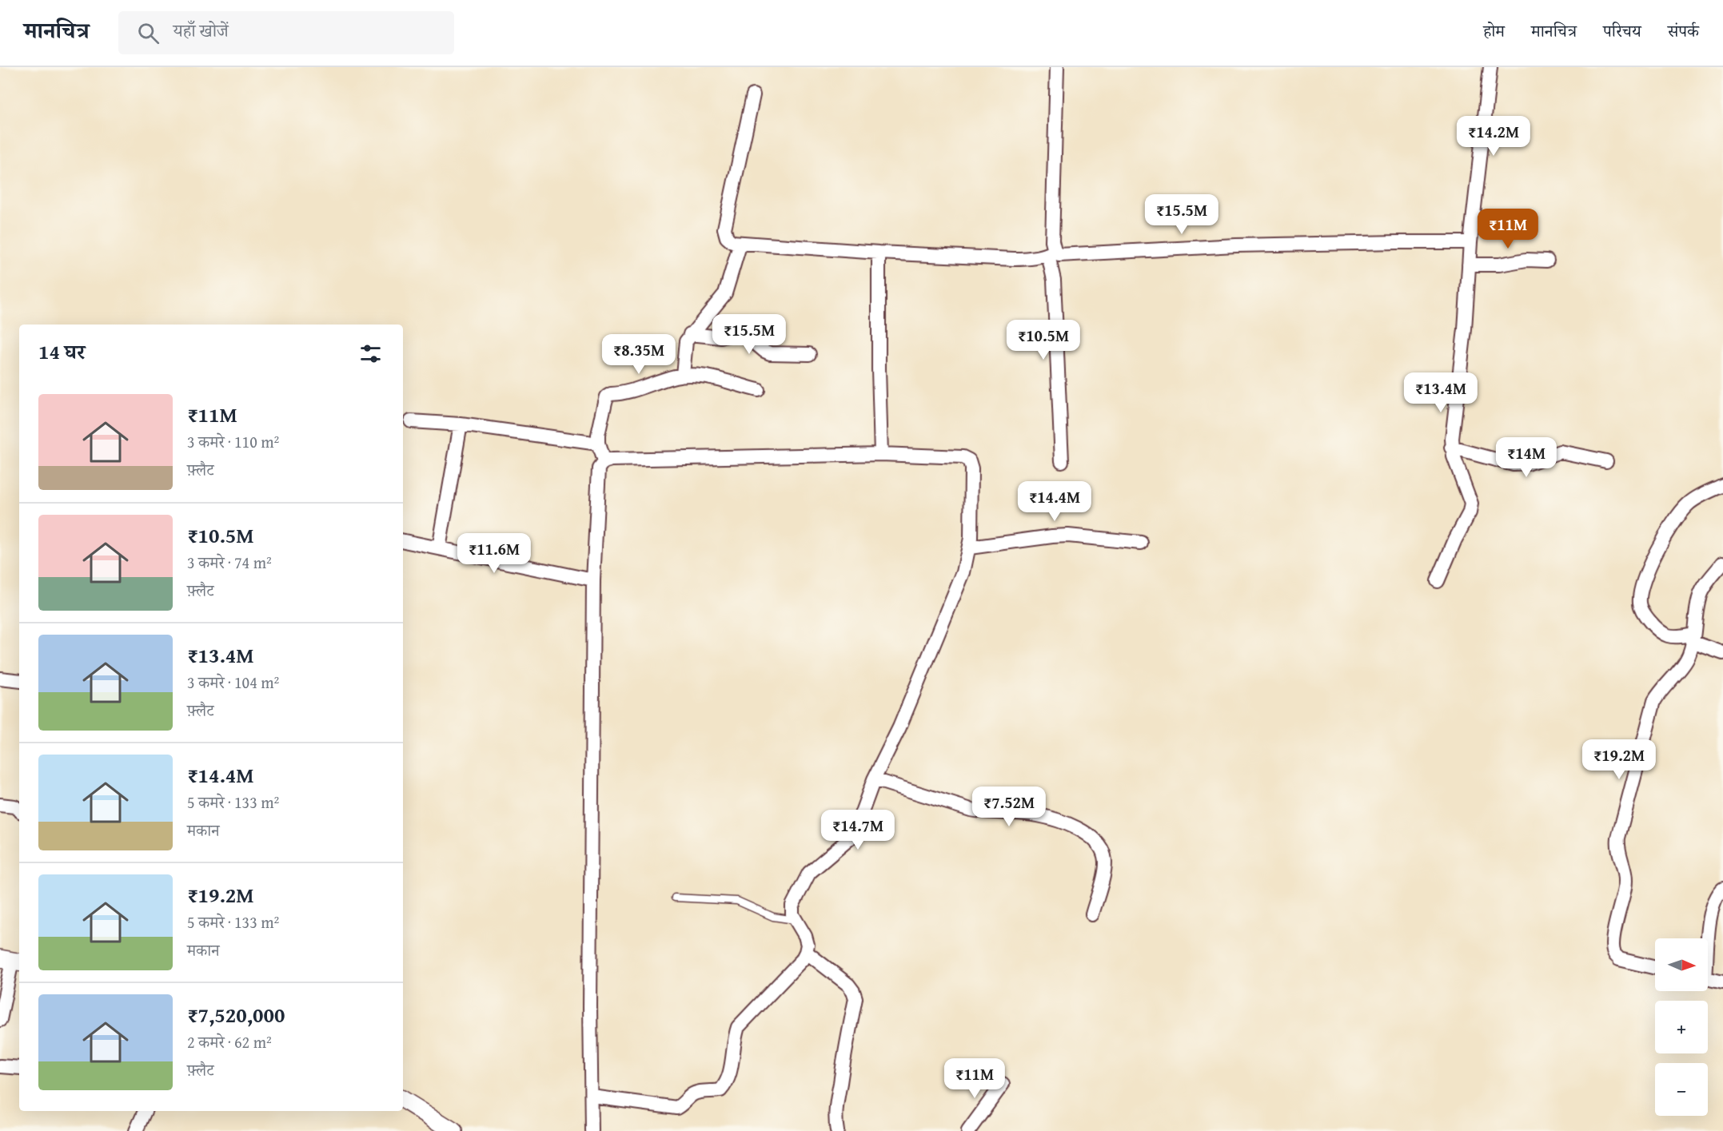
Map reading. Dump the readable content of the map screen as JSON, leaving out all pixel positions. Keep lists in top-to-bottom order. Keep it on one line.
{"north":"right","page":{"header":"मानचित्र","search":"यहाँ खोजें","nav":["होम","मानचित्र","परिचय","संपर्क"],"price":["₹14.2M","₹15.5M","₹11M","₹15.5M","₹10.5M","₹8.35M","₹13.4M","₹14M","₹14.4M","₹11.6M","₹19.2M","₹7.52M","₹14.7M","₹11M"],"heading":"14 घर","list":[{"name":"₹11M","note":"3 कमरे · 110 m² · फ़्लैट"},{"name":"₹10.5M","note":"3 कमरे · 74 m² · फ़्लैट"},{"name":"₹13.4M","note":"3 कमरे · 104 m² · फ़्लैट"},{"name":"₹14.4M","note":"5 कमरे · 133 m² · मकान"},{"name":"₹19.2M","note":"5 कमरे · 133 m² · मकान"},{"name":"₹7,520,000","note":"2 कमरे · 62 m² · फ़्लैट"}],"map_buttons":["+","−"]}}
